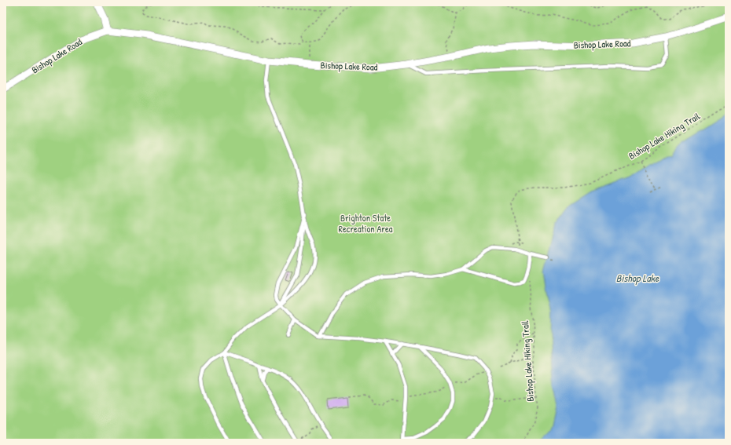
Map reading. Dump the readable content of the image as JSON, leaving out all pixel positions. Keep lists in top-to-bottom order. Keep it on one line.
{"streets":{"street":["Bishop Lake Road"],"path":["Bishop Lake Hiking Trail"]},"water":["Bishop Lake"],"parks":["Brighton State Recreation Area"]}
